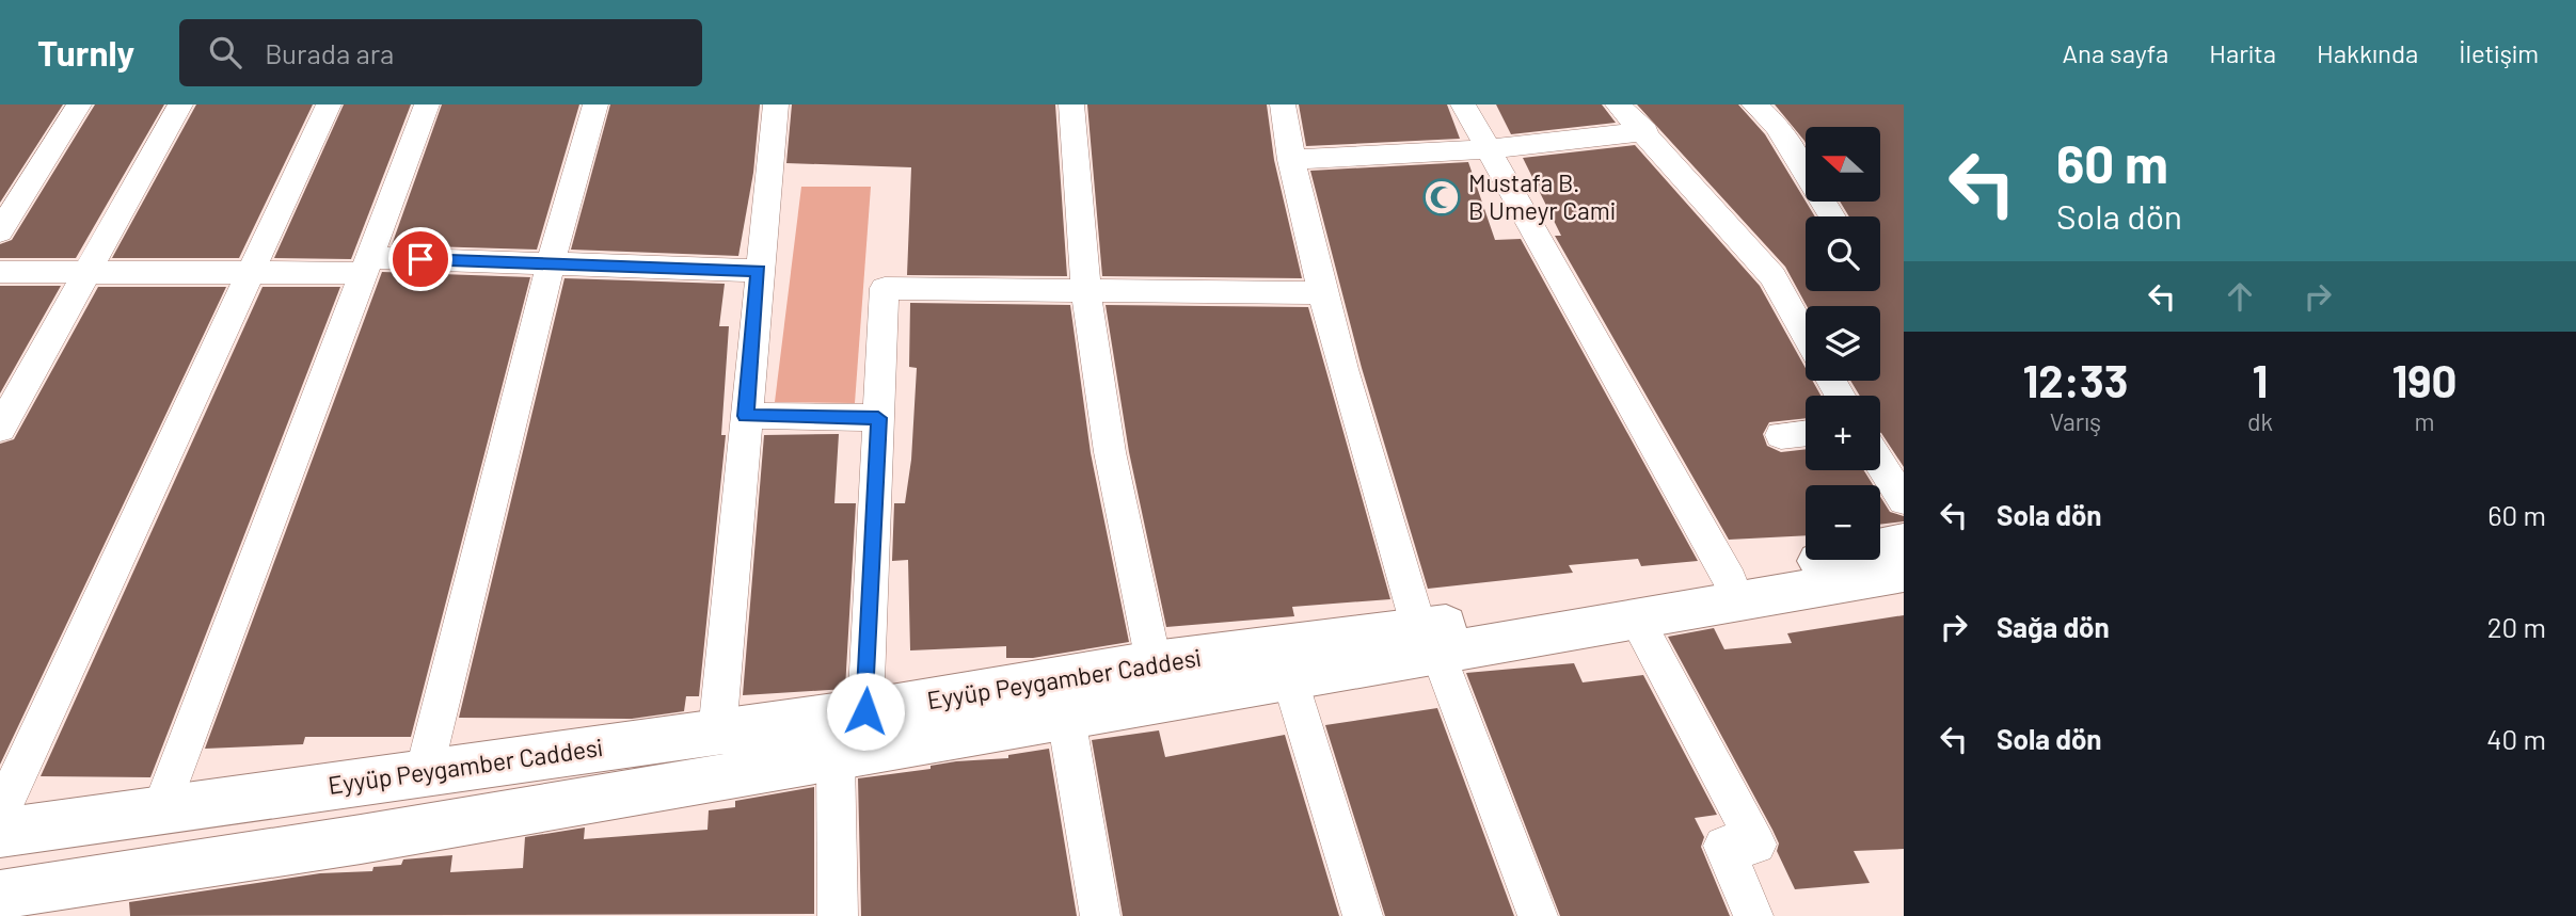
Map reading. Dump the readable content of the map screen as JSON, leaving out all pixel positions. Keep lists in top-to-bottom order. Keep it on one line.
{"streets":{"main road":["Eyyüp Peygamber Caddesi"]},"places":{"mosque":["Mustafa B. B Umeyr Cami"]},"north":"left","page":{"header":"Turnly","search":"Burada ara","nav":["Ana sayfa","Harita","Hakkında","İletişim"],"turn":["60 m","Sola dön"],"map_buttons":["+","−"],"eta":["12:33","Varış","1","dk","190","m"],"list":[{"name":"Sola dön","value":"60 m"},{"name":"Sağa dön","value":"20 m"},{"name":"Sola dön","value":"40 m"}]}}
